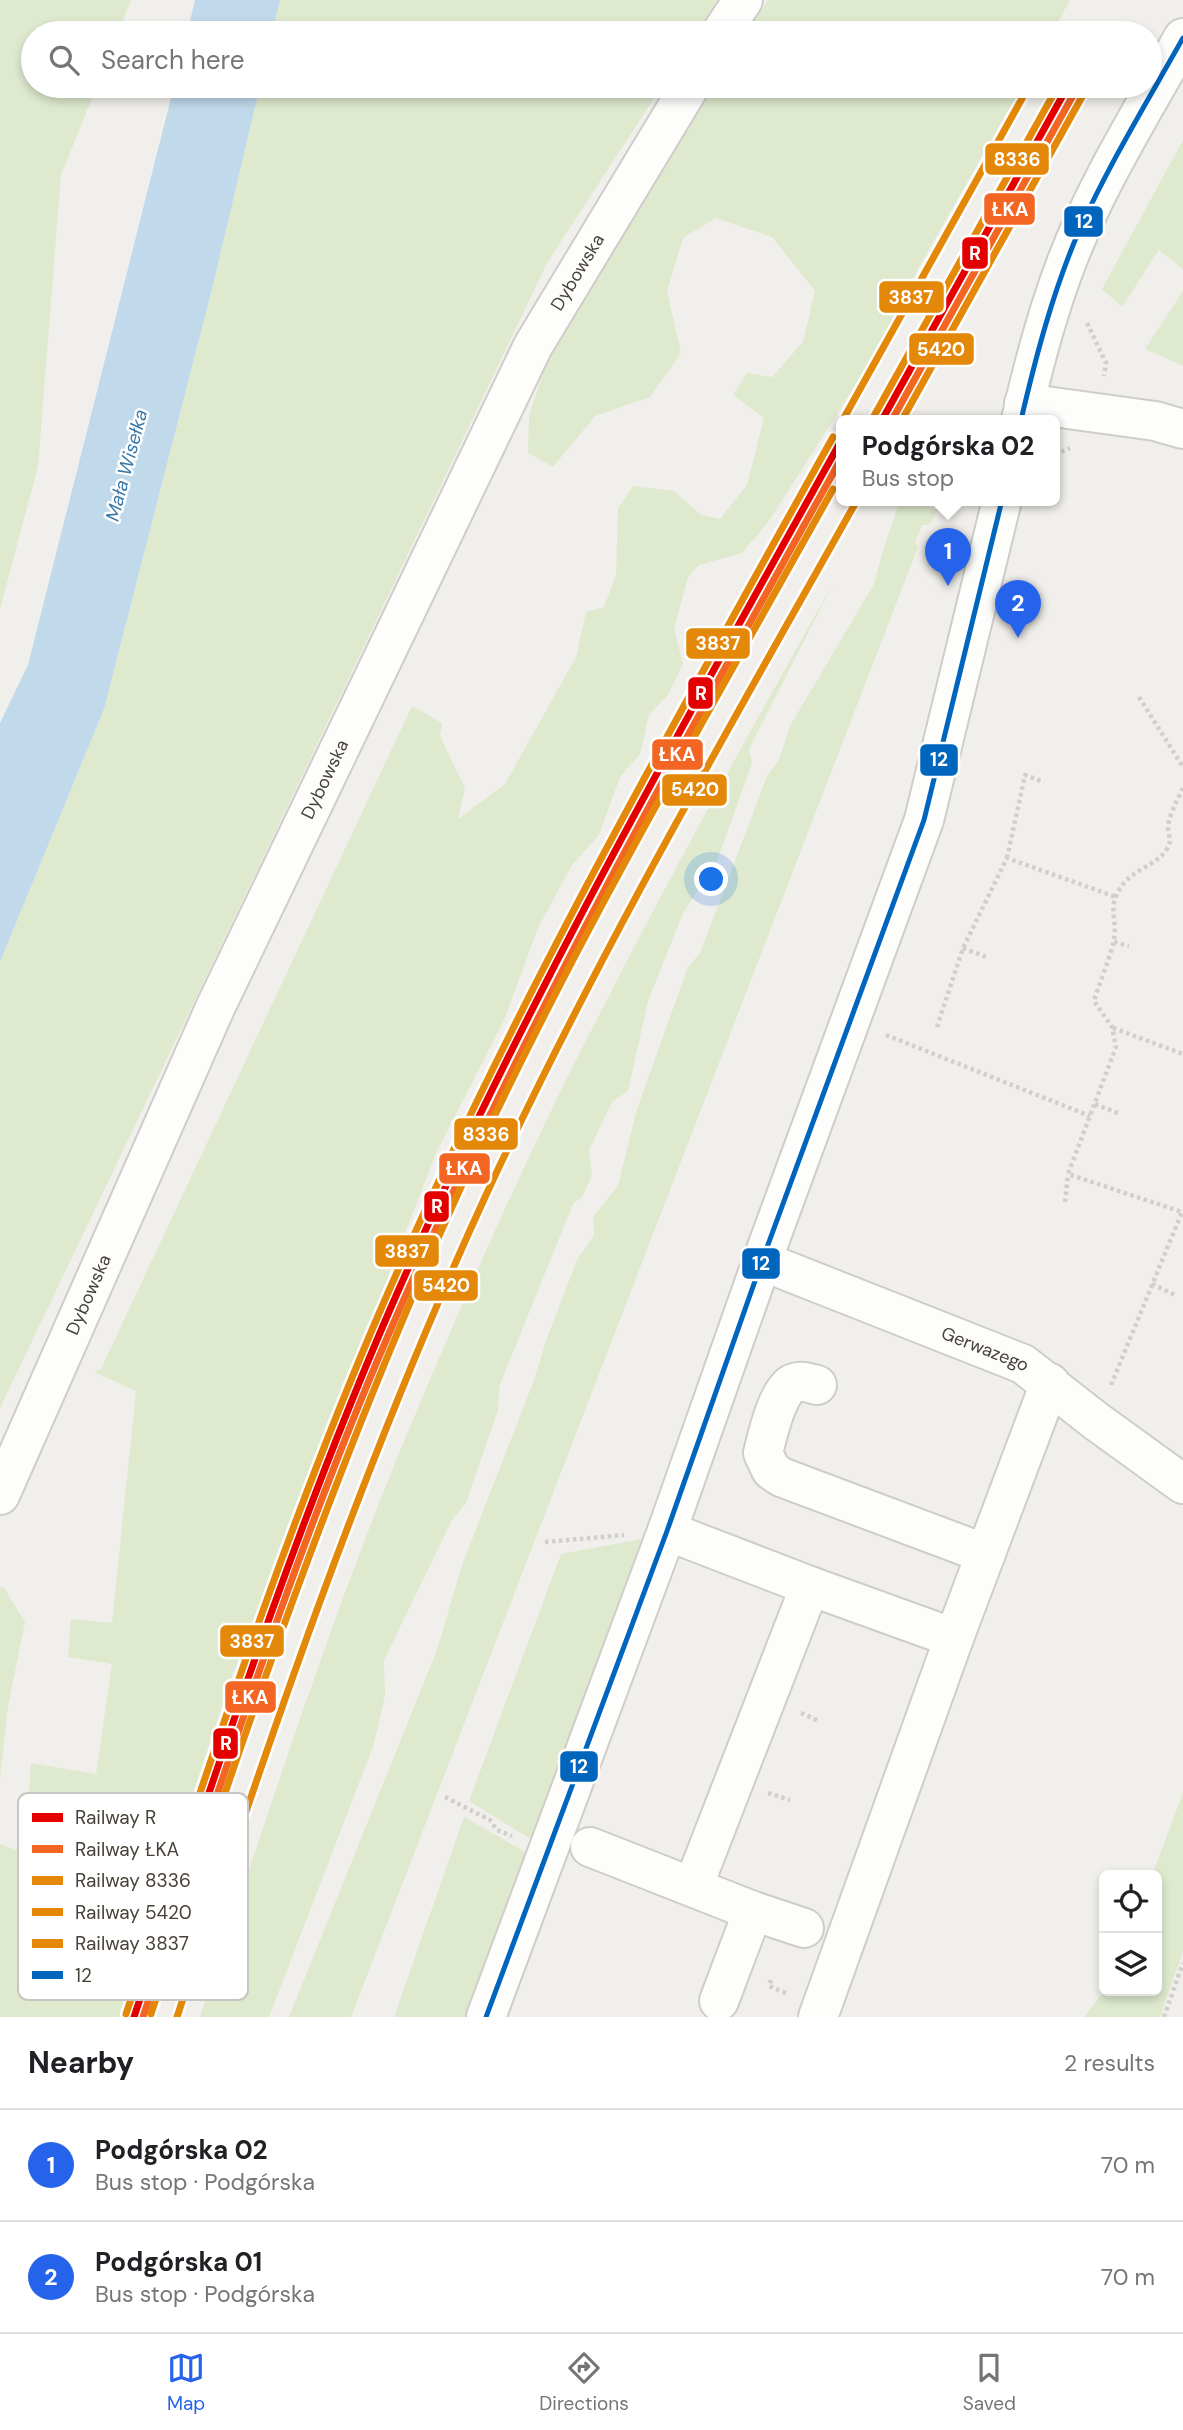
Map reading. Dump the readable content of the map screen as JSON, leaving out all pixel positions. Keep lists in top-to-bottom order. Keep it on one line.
{"streets":{"street":["Dybowska","Gerwazego"]},"water":["Mała Wisełka"],"lines":["transit line 12","rail line R","rail line ŁKA","rail line 3837","rail line 8336","rail line 5420"],"legend":["Railway R","Railway ŁKA","Railway 8336","Railway 5420","Railway 3837","12"],"page":{"search":"Search here","popup":["Podgórska 02","Bus stop"],"pins":["1","2"],"heading":["Nearby","2 results"],"list":[{"mark":"1","name":"Podgórska 02","note":"Bus stop · Podgórska","value":"70 m"},{"mark":"2","name":"Podgórska 01","note":"Bus stop · Podgórska","value":"70 m"}],"nav":["Map","Directions","Saved"]}}
